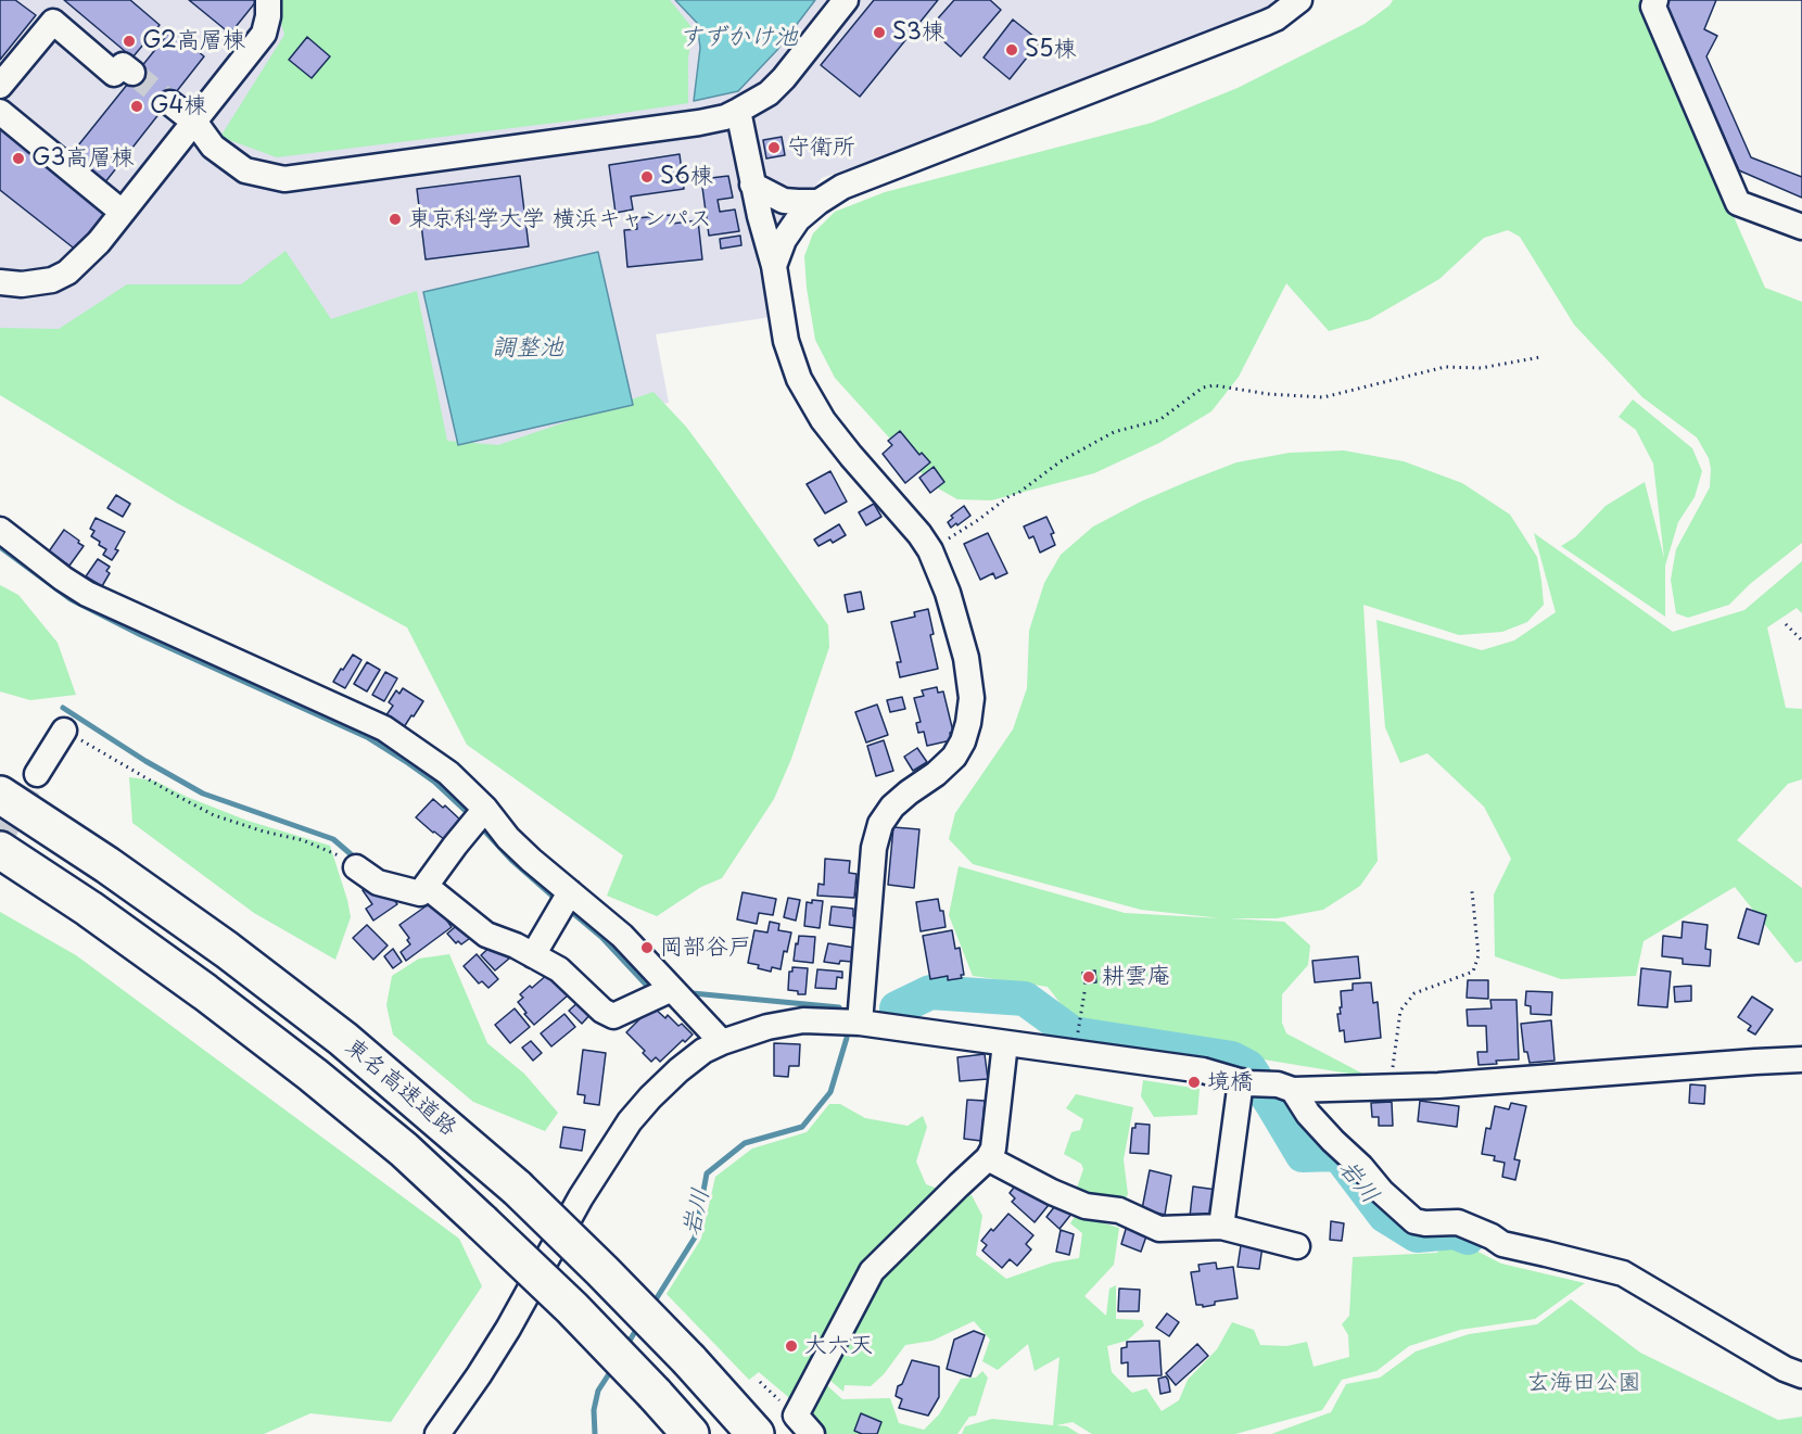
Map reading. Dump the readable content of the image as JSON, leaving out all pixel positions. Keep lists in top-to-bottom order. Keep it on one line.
{"streets":{"highway":["東名高速道路"]},"water":["すずかけ池","調整池","岩川"],"parks":["玄海田公園"],"places":["S3棟","G2高層棟","S5棟","G4棟","守衛所","G3高層棟","S6棟","東京科学大学 横浜キャンパス","岡部谷戸","耕雲庵","境橋","大六天"]}
